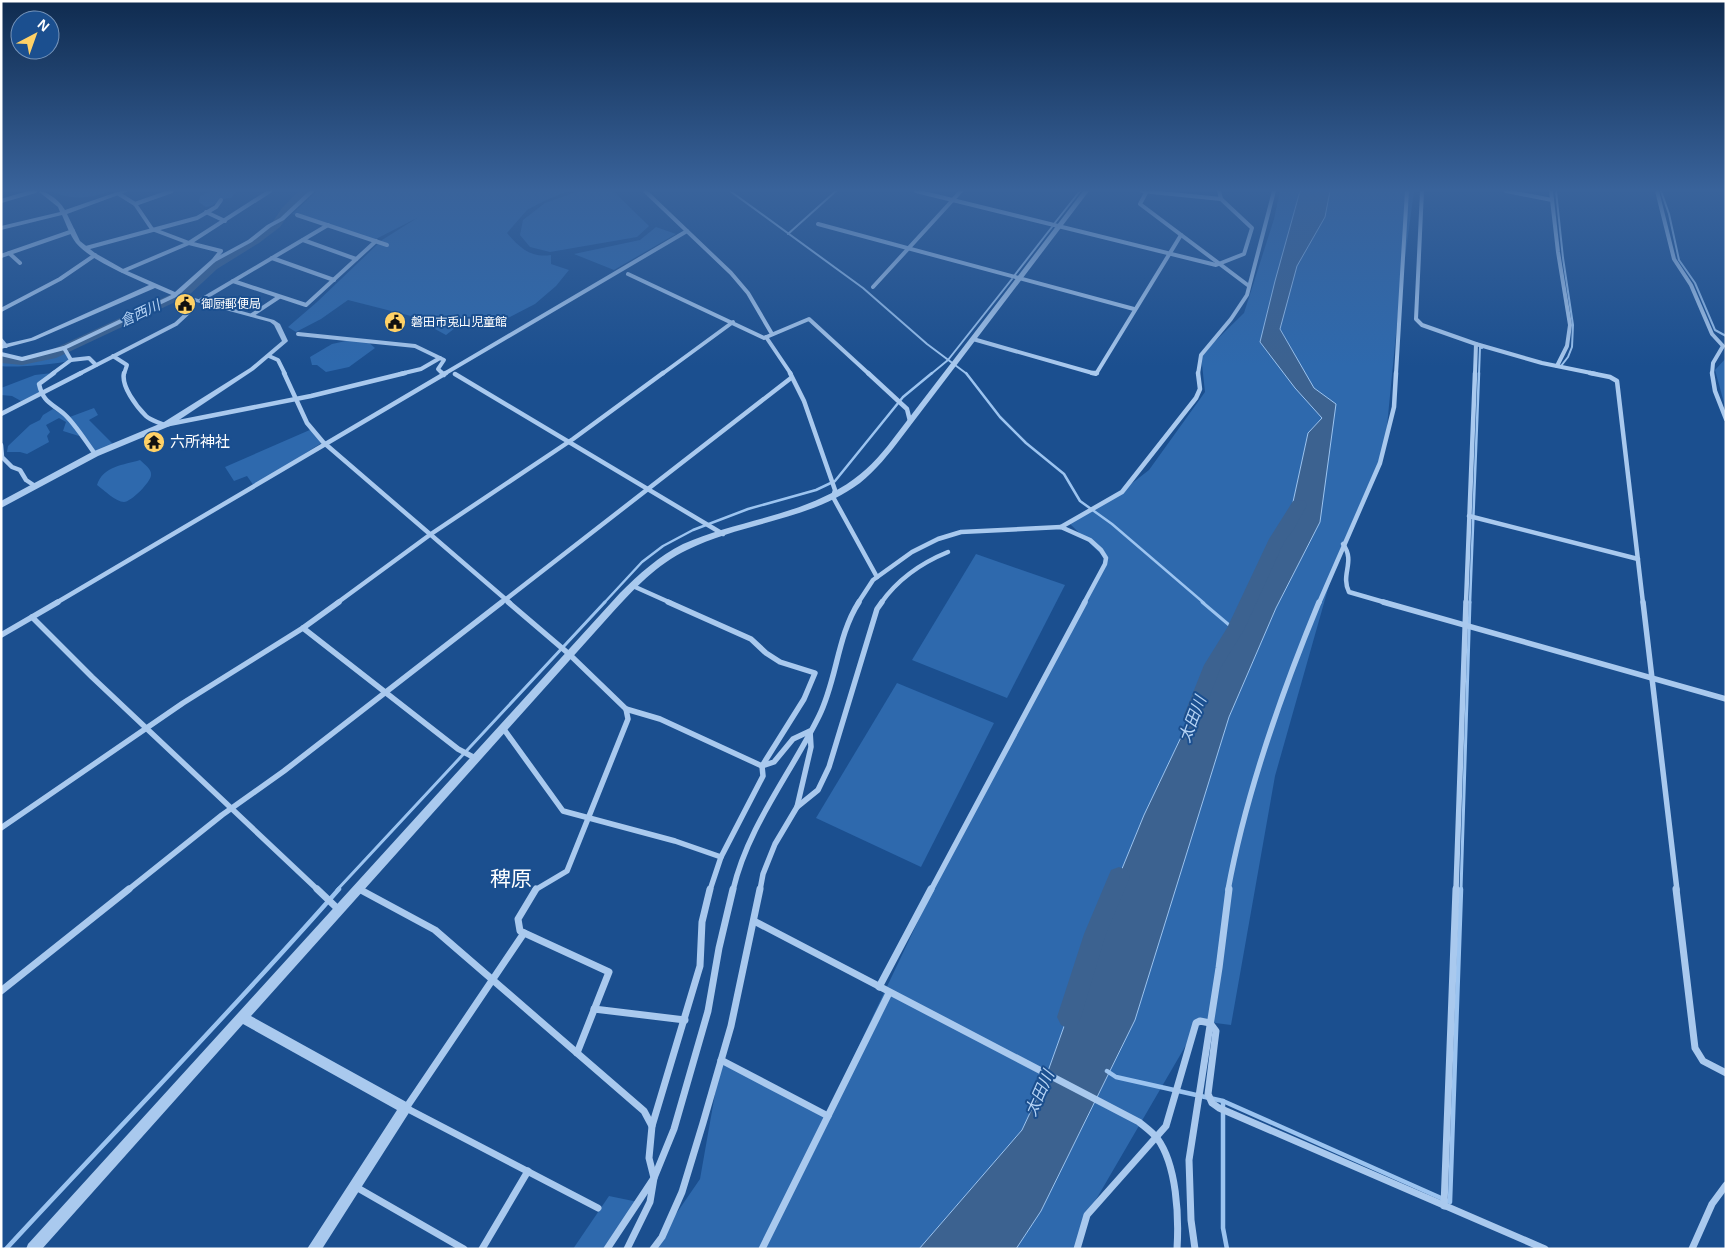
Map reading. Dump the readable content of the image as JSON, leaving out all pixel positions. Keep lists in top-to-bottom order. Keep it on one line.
{"districts":["稗原"],"water":["倉西川","太田川"],"places":{"public building":["御厨郵便局","磐田市兎山児童館"],"temple":["六所神社"]},"north":"top right"}
